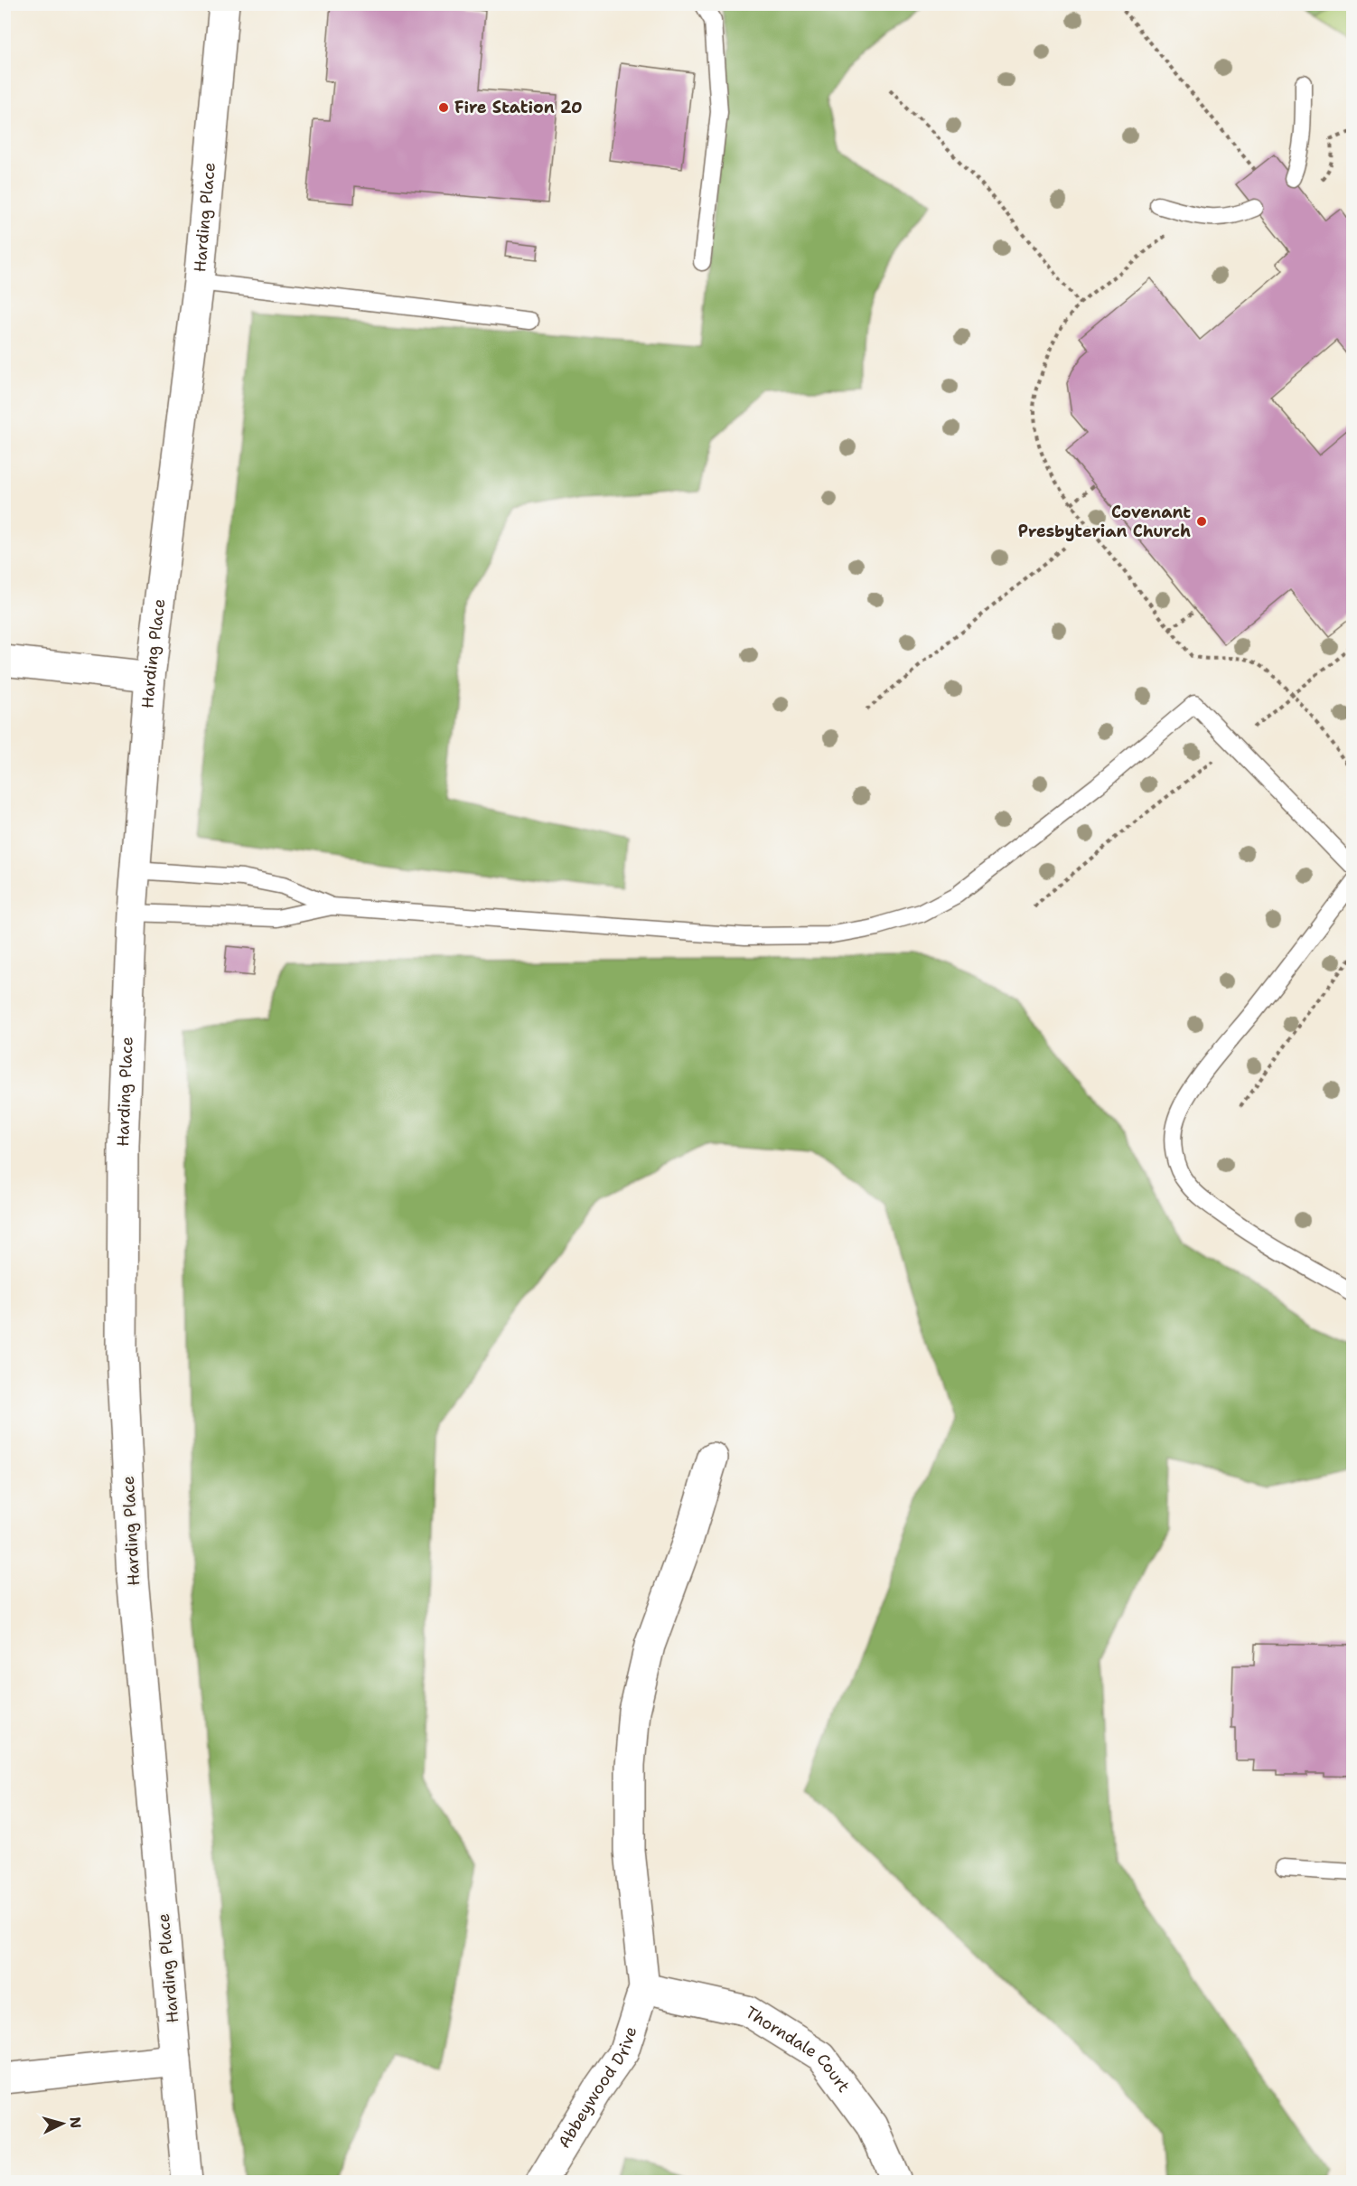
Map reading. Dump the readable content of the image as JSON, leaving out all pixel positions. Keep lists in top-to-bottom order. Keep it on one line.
{"streets":{"main road":["Harding Place","Thorndale Court","Abbeywood Drive"]},"crossings":[["Thorndale Court","Abbeywood Drive"]],"places":["Fire Station 20","Covenant Presbyterian Church"],"north":"right"}
